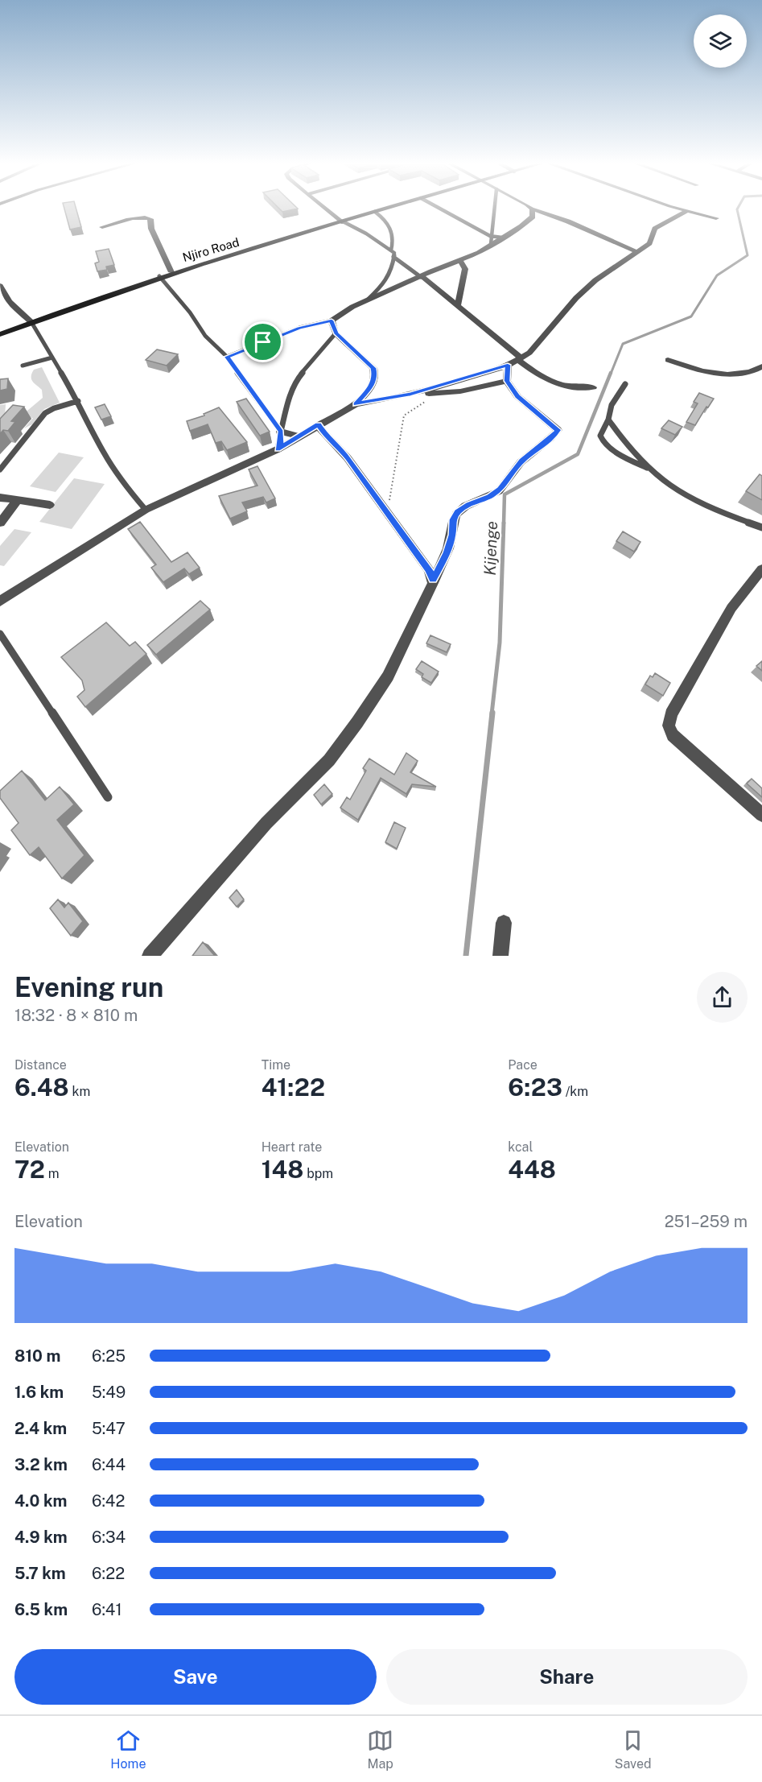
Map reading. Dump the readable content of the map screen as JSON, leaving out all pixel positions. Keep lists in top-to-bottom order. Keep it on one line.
{"streets":{"street":["Njiro Road"]},"water":["Kijenge"],"page":{"heading":["Evening run","18:32 · 8 × 810 m"],"stats":[["Distance","6.48 km"],["Time","41:22"],["Pace","6:23 /km"],["Elevation","72 m"],["Heart rate","148 bpm"],["kcal","448"]],"chart":["Elevation","251–259 m"],"list":[{"name":"810 m","note":"6:25"},{"name":"1.6 km","note":"5:49"},{"name":"2.4 km","note":"5:47"},{"name":"3.2 km","note":"6:44"},{"name":"4.0 km","note":"6:42"},{"name":"4.9 km","note":"6:34"},{"name":"5.7 km","note":"6:22"},{"name":"6.5 km","note":"6:41"}],"buttons":["Save","Share"],"tabs":["Home","Map","Saved"]}}
